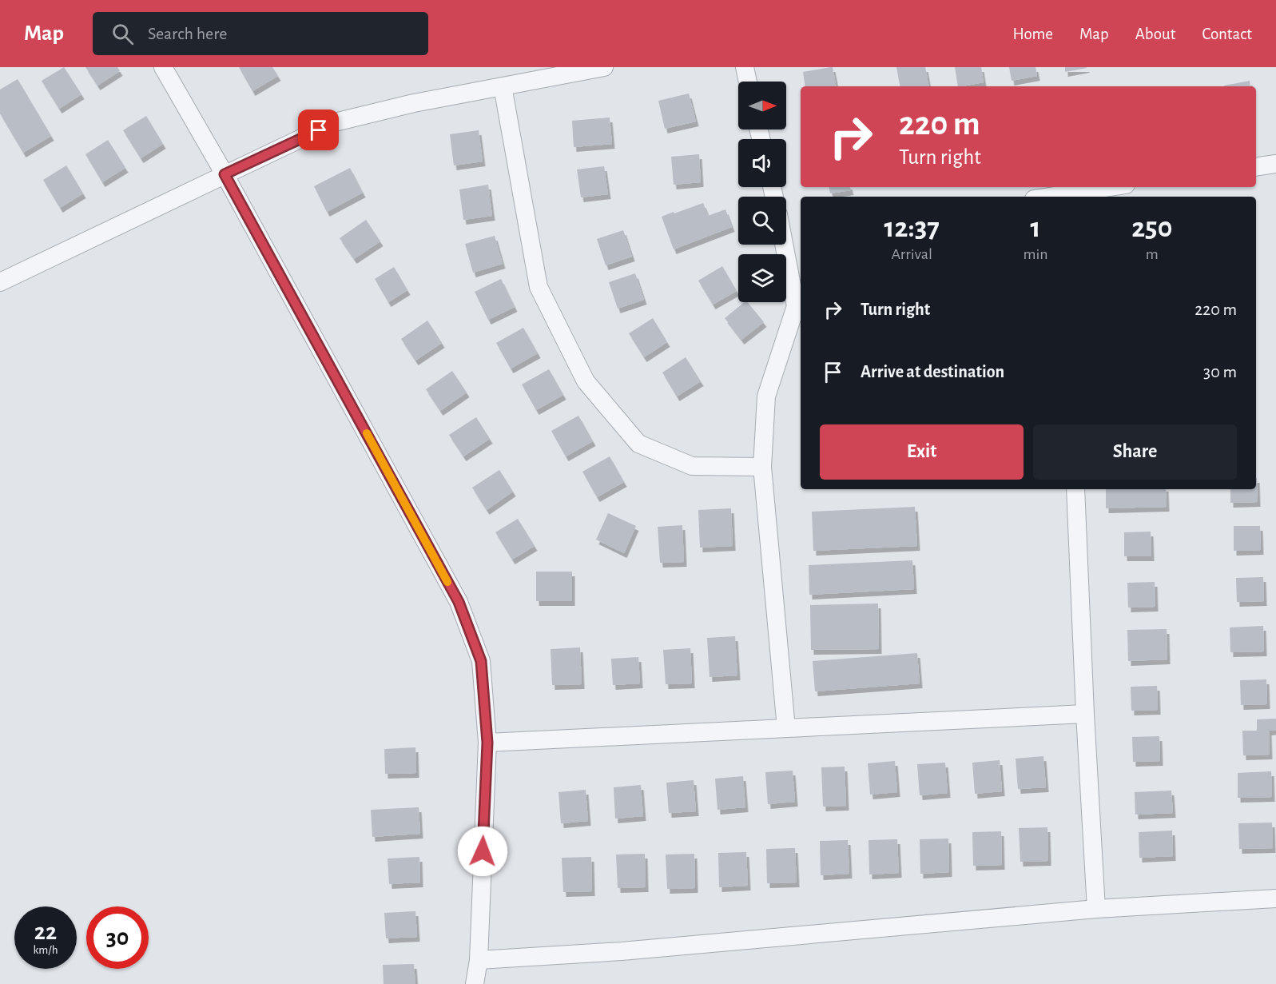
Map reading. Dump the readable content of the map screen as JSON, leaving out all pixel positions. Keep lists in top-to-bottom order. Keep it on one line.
{"north":"right","page":{"header":"Map","search":"Search here","nav":["Home","Map","About","Contact"],"turn":["220 m","Turn right"],"eta":["12:37","Arrival","1","min","250","m"],"list":[{"name":"Turn right","value":"220 m"},{"name":"Arrive at destination","value":"30 m"}],"buttons":["Exit","Share"],"speed":"22 km/h","limit":"30"}}
